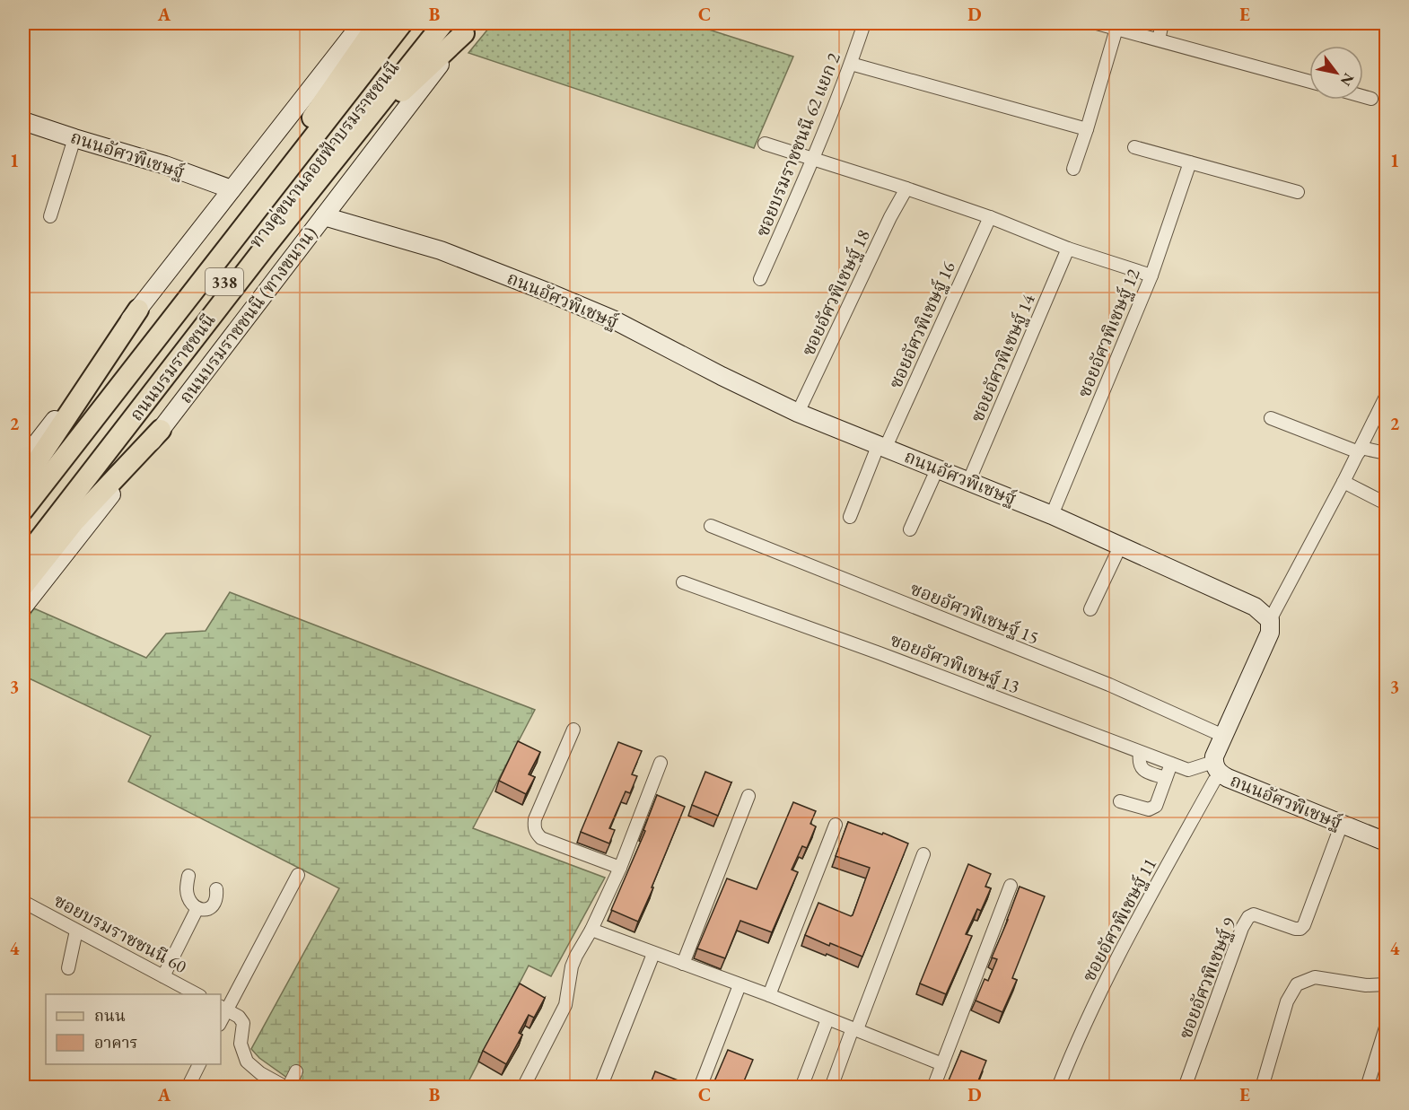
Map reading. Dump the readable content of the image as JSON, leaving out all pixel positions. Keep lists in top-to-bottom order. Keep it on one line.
{"streets":{"main road":["ทางคู่ขนานลอยฟ้าบรมราชชนนี","338","ถนนบรมราชชนนี"],"street":["ซอยบรมราชชนนี 62 แยก 2","ถนนอัศวพิเชษฐ์","ซอยอัศวพิเชษฐ์ 18","ถนนบรมราชชนนี (ทางขนาน)","ซอยอัศวพิเชษฐ์ 16","ซอยอัศวพิเชษฐ์ 12","ซอยอัศวพิเชษฐ์ 14","ซอยอัศวพิเชษฐ์ 15","ซอยอัศวพิเชษฐ์ 13","ซอยอัศวพิเชษฐ์ 11","ซอยบรมราชชนนี 60","ซอยอัศวพิเชษฐ์ 9"]},"crossings":[["ถนนอัศวพิเชษฐ์","ซอยอัศวพิเชษฐ์ 18"],["ถนนอัศวพิเชษฐ์","ถนนบรมราชชนนี (ทางขนาน)"],["ถนนอัศวพิเชษฐ์","ซอยอัศวพิเชษฐ์ 16"],["ถนนอัศวพิเชษฐ์","ซอยอัศวพิเชษฐ์ 12"],["ถนนอัศวพิเชษฐ์","ซอยอัศวพิเชษฐ์ 14"],["ถนนอัศวพิเชษฐ์","ซอยอัศวพิเชษฐ์ 15"],["ถนนอัศวพิเชษฐ์","ซอยอัศวพิเชษฐ์ 13"],["ถนนอัศวพิเชษฐ์","ซอยอัศวพิเชษฐ์ 11"],["ถนนอัศวพิเชษฐ์","ซอยอัศวพิเชษฐ์ 9"],["ซอยอัศวพิเชษฐ์ 13","ซอยอัศวพิเชษฐ์ 11"]],"legend":["ถนน","อาคาร"],"north":"bottom right","grid":{"columns":["A","B","C","D","E"],"rows":["1","2","3","4"]}}
